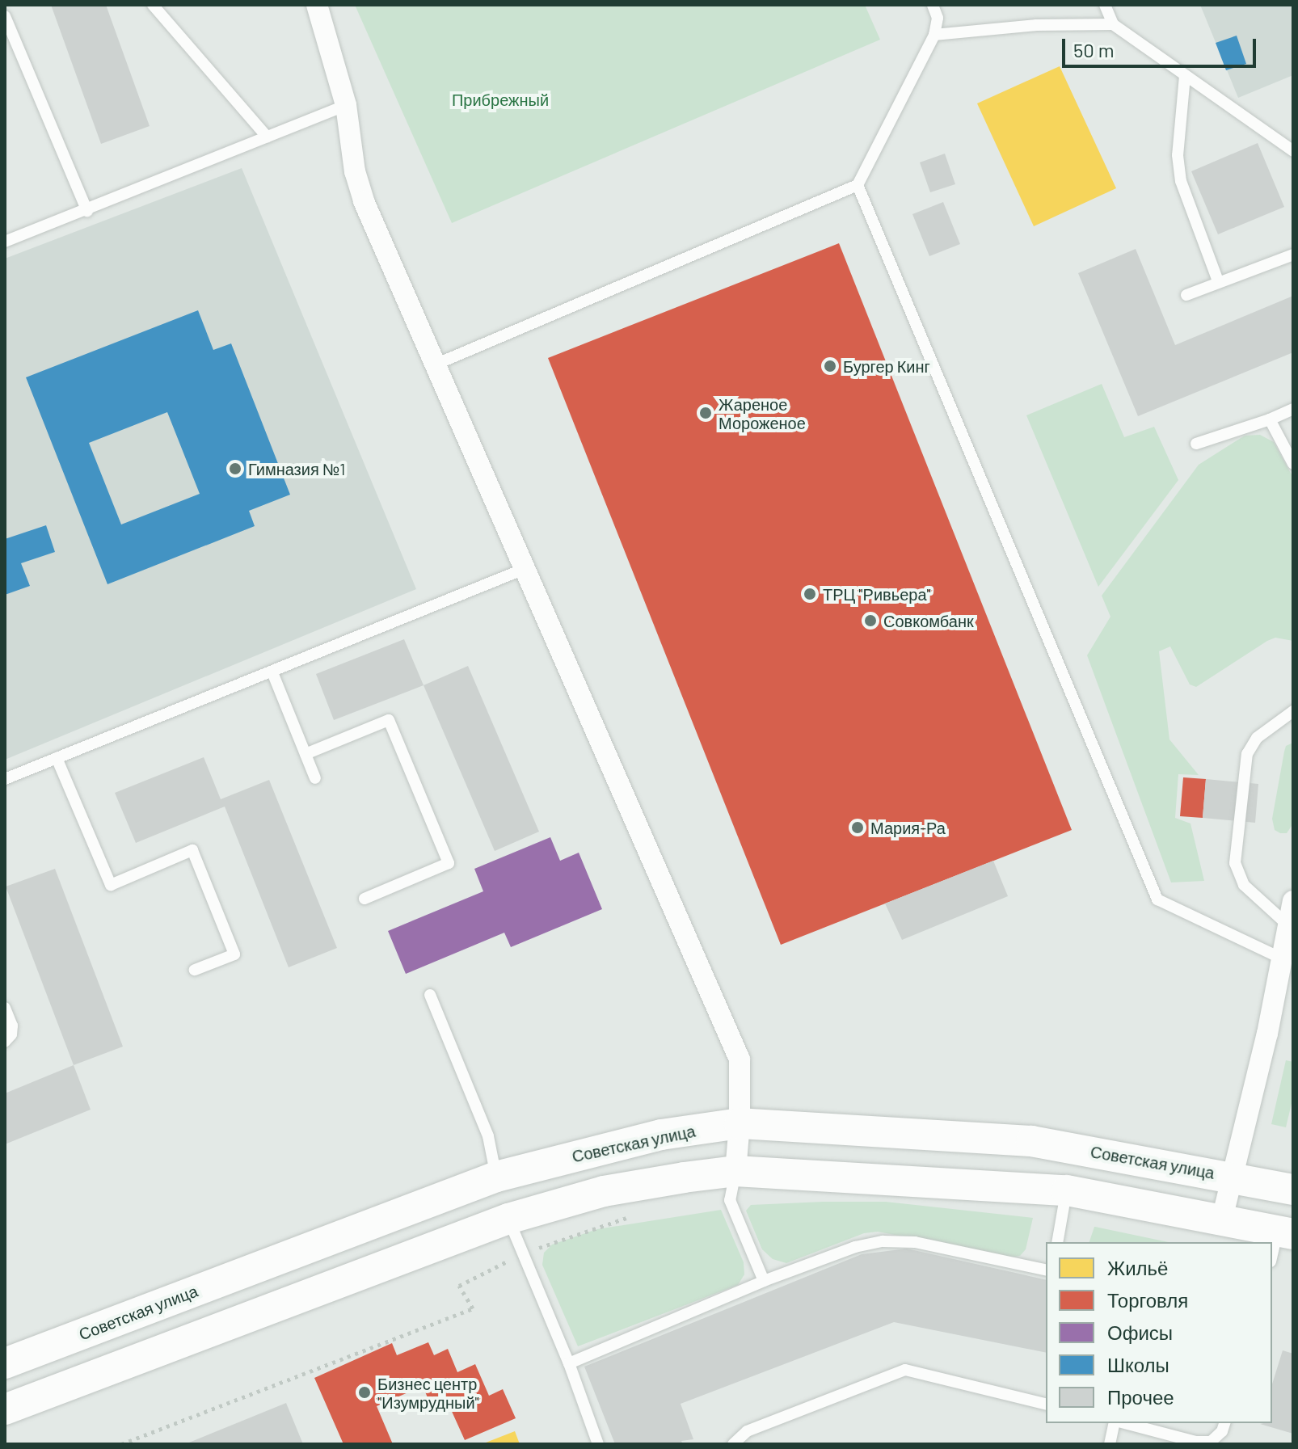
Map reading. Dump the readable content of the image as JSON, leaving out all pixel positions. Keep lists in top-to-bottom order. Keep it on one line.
{"streets":{"main road":["Советская улица"]},"parks":["Прибрежный"],"places":["Бургер Кинг","Жареное Мороженое","Гимназия №1","ТРЦ \"Ривьера\"","Совкомбанк","Мария-Ра","Бизнес центр \"Изумрудный\""],"legend":["Жильё","Торговля","Офисы","Школы","Прочее"],"scale_bar":"50 m"}
